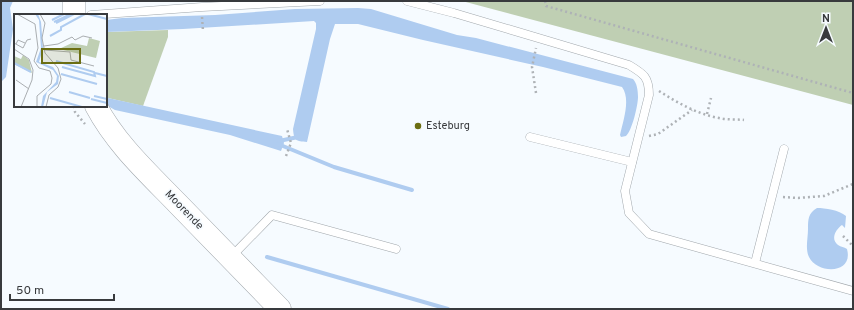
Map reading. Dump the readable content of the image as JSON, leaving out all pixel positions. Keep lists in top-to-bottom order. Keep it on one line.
{"streets":{"street":["Moorende"]},"places":["Esteburg"],"scale_bar":"50 m","north":"top"}
